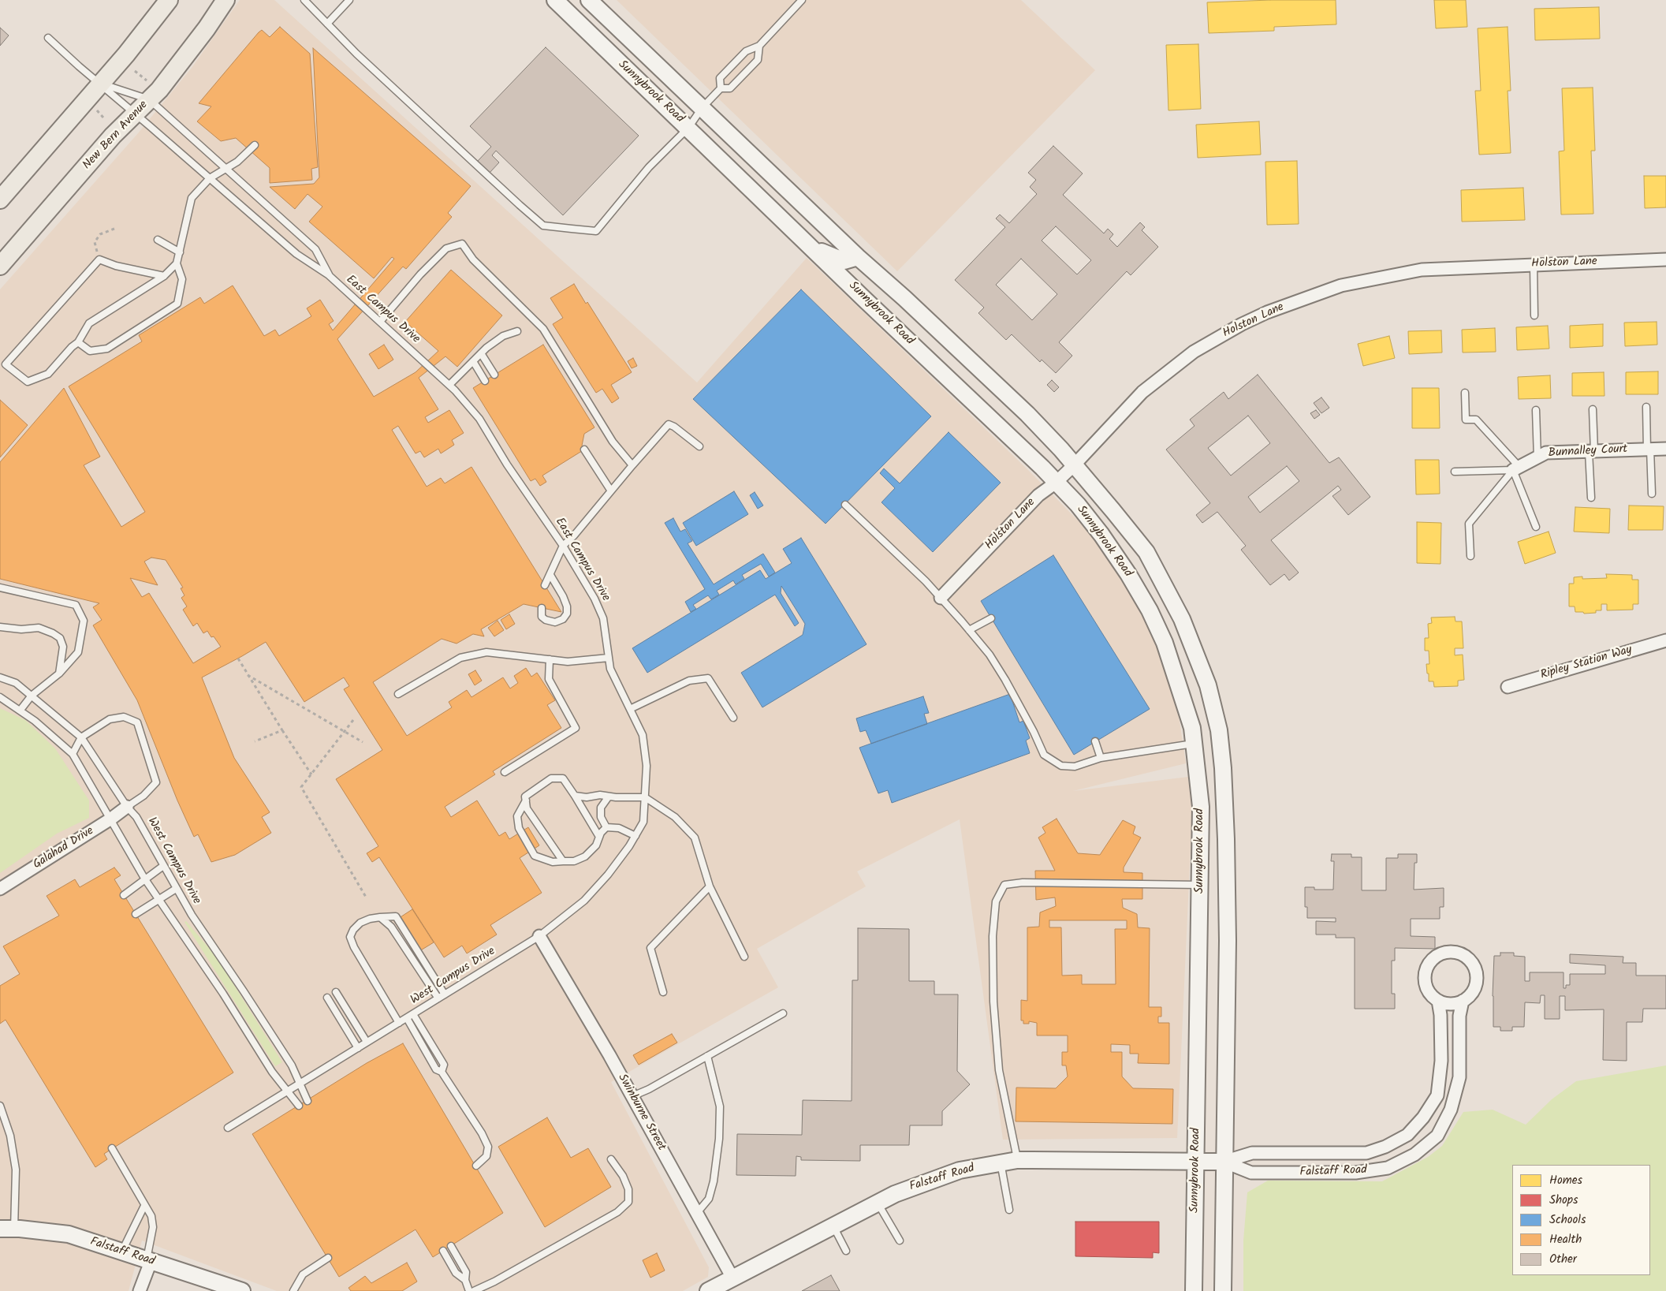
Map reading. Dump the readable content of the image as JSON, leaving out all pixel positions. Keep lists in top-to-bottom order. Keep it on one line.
{"streets":{"main road":["Sunnybrook Road","New Bern Avenue","Falstaff Road"],"street":["Holston Lane","Bunnalley Court","Ripley Station Way","Galahad Drive","Swinburne Street"],"lane":["East Campus Drive","West Campus Drive"]},"crossings":[["Sunnybrook Road","Holston Lane"],["Sunnybrook Road","Falstaff Road"],["New Bern Avenue","East Campus Drive"],["East Campus Drive","West Campus Drive"],["East Campus Drive","Swinburne Street"],["Galahad Drive","West Campus Drive"],["West Campus Drive","Swinburne Street"],["Swinburne Street","Falstaff Road"]],"legend":["Homes","Shops","Schools","Health","Other"]}
